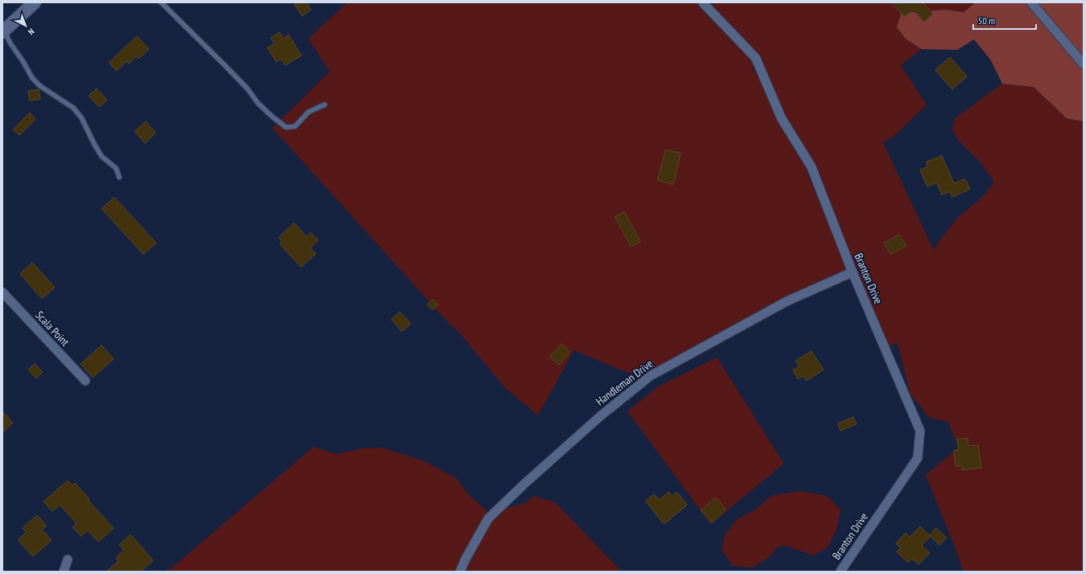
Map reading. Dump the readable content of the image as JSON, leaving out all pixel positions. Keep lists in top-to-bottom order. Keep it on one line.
{"streets":{"street":["Branton Drive","Scala Point","Handleman Drive"]},"crossings":[["Branton Drive","Handleman Drive"]],"scale_bar":"50 m","north":"bottom right"}
